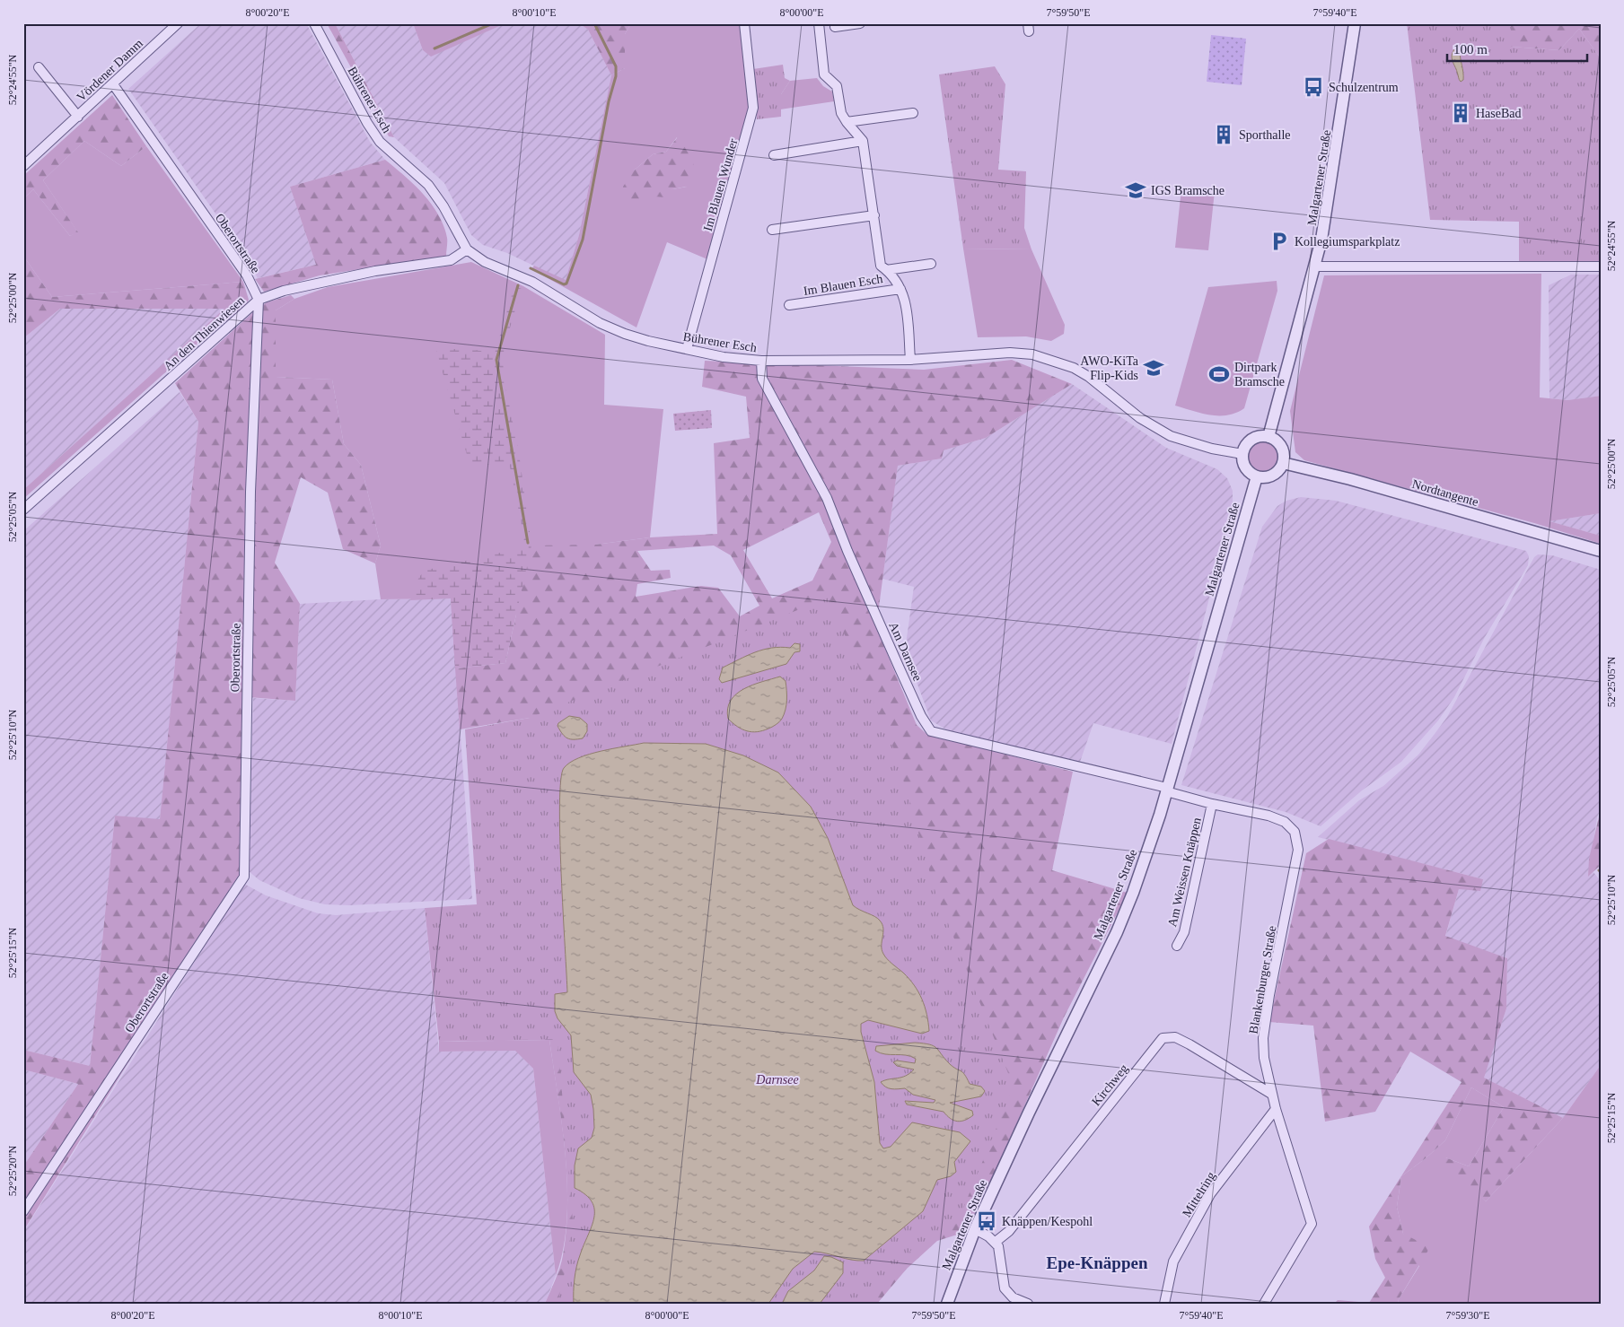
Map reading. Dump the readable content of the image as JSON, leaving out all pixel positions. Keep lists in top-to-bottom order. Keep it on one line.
{"streets":{"street":["Vördener Damm","Bührener Esch","Malgartener Straße","Im Blauen Wunder","Oberortstraße","Im Blauen Esch","An den Thienwiesen","Nordtangente","Am Darnsee","Am Weissen Knäppen","Blankenburger Straße","Kirchweg","Mittelring"]},"crossings":[["Vördener Damm","Oberortstraße"],["Bührener Esch","Malgartener Straße"],["Bührener Esch","Im Blauen Wunder"],["Bührener Esch","Im Blauen Esch"],["Bührener Esch","An den Thienwiesen"],["Bührener Esch","Nordtangente"],["Bührener Esch","Am Darnsee"],["Malgartener Straße","Nordtangente"],["Malgartener Straße","Am Darnsee"],["Malgartener Straße","Blankenburger Straße"],["Oberortstraße","An den Thienwiesen"],["Am Darnsee","Blankenburger Straße"],["Am Weissen Knäppen","Blankenburger Straße"],["Blankenburger Straße","Kirchweg"],["Blankenburger Straße","Mittelring"]],"districts":["Epe-Knäppen"],"parks":["Darnsee"],"places":{"bus stop":["Schulzentrum","Knäppen/Kespohl"],"building":["HaseBad","Sporthalle"],"school or university":["IGS Bramsche","AWO-KiTa Flip-Kids"],"parking":["Kollegiumsparkplatz"],"sports":["Dirtpark Bramsche"]},"scale_bar":"100 m","coordinates":["8°00'20\"E","8°00'10\"E","8°00'00\"E","7°59'50\"E","7°59'40\"E","52°24'55\"N","52°25'00\"N","52°25'05\"N","52°25'10\"N","52°25'15\"N","52°25'20\"N","7°59'30\"E"]}
